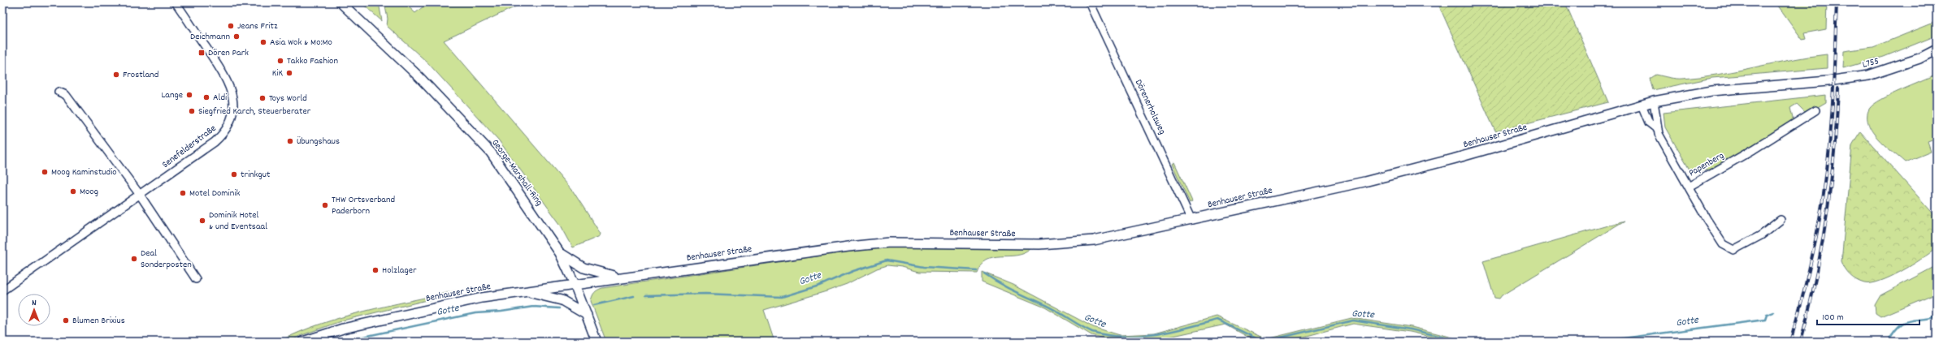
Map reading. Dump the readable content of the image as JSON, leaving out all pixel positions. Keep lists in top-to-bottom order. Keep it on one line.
{"streets":{"main road":["L755","Benhauser Straße","George-Marshall-Ring"],"street":["Dörenerholzweg","Senefelderstraße","Papenberg"]},"crossings":[["L755","Benhauser Straße"],["Dörenerholzweg","Benhauser Straße"],["Benhauser Straße","George-Marshall-Ring"]],"water":["Gotte"],"places":{"other":["Jeans Fritz","Deichmann","Asia Wok & Mo:Mo","Takko Fashion","KiK","Frostland","Lange","Aldi","Toys World","Siegfried Karch, Steuerberater","Übungshaus","Moog Kaminstudio","trinkgut","Moog","Motel Dominik","THW Ortsverband Paderborn","Dominik Hotel & und Eventsaal","Deal Sonderposten","Holzlager","Blumen Brixius"],"transit":["Dören Park"]},"scale_bar":"100 m","north":"top"}
